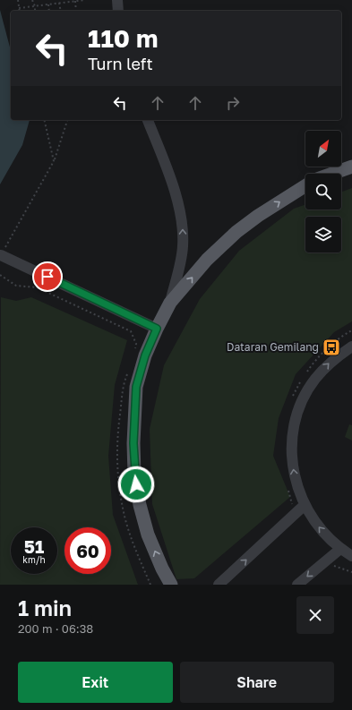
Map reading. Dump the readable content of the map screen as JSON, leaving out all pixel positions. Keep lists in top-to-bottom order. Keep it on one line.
{"places":{"bus stop":["Dataran Gemilang"]},"north":"top right","page":{"turn":["110 m","Turn left"],"speed":"51 km/h","limit":"60","heading":["1 min","200 m · 06:38"],"buttons":["Exit","Share"]}}
